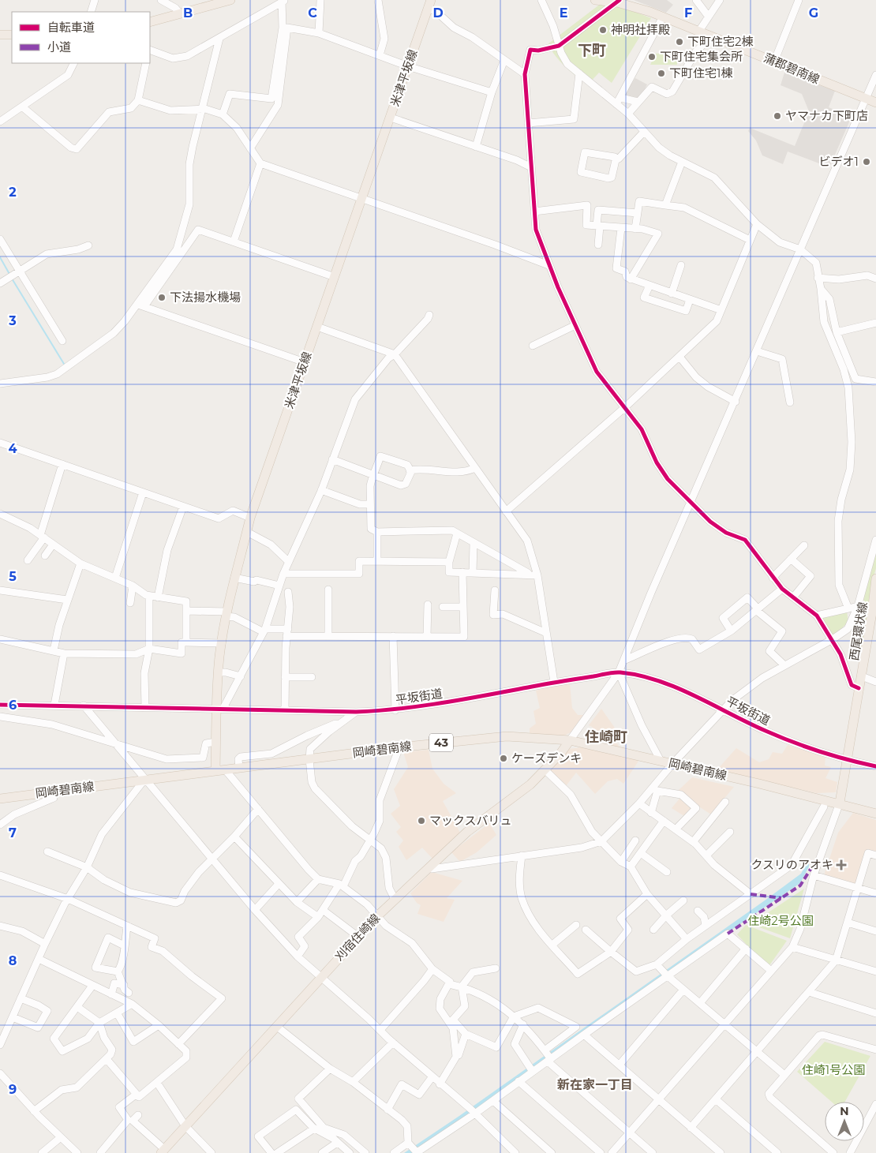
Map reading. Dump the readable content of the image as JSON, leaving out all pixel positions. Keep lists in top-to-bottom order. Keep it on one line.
{"streets":{"main road":["蒲郡碧南線","米津平坂線","西尾環状線","43","岡崎碧南線","刈宿住崎線"],"street":["平坂街道"]},"crossings":[["米津平坂線","平坂街道"],["米津平坂線","岡崎碧南線"],["西尾環状線","平坂街道"],["西尾環状線","岡崎碧南線"],["岡崎碧南線","刈宿住崎線"]],"districts":["下町","住崎町","新在家一丁目"],"parks":["住崎2号公園","住崎1号公園"],"places":{"other":["神明社拝殿","下町住宅2棟","下町住宅集会所","下町住宅1棟","ヤマナカ下町店","ビデオ1","下法揚水機場","ケーズデンキ","マックスバリュ"],"health":["クスリのアオキ"]},"legend":["自転車道","小道"],"north":"top","grid":{"columns":["B","C","D","E","F","G"],"rows":["2","3","4","5","6","7","8","9"]}}
